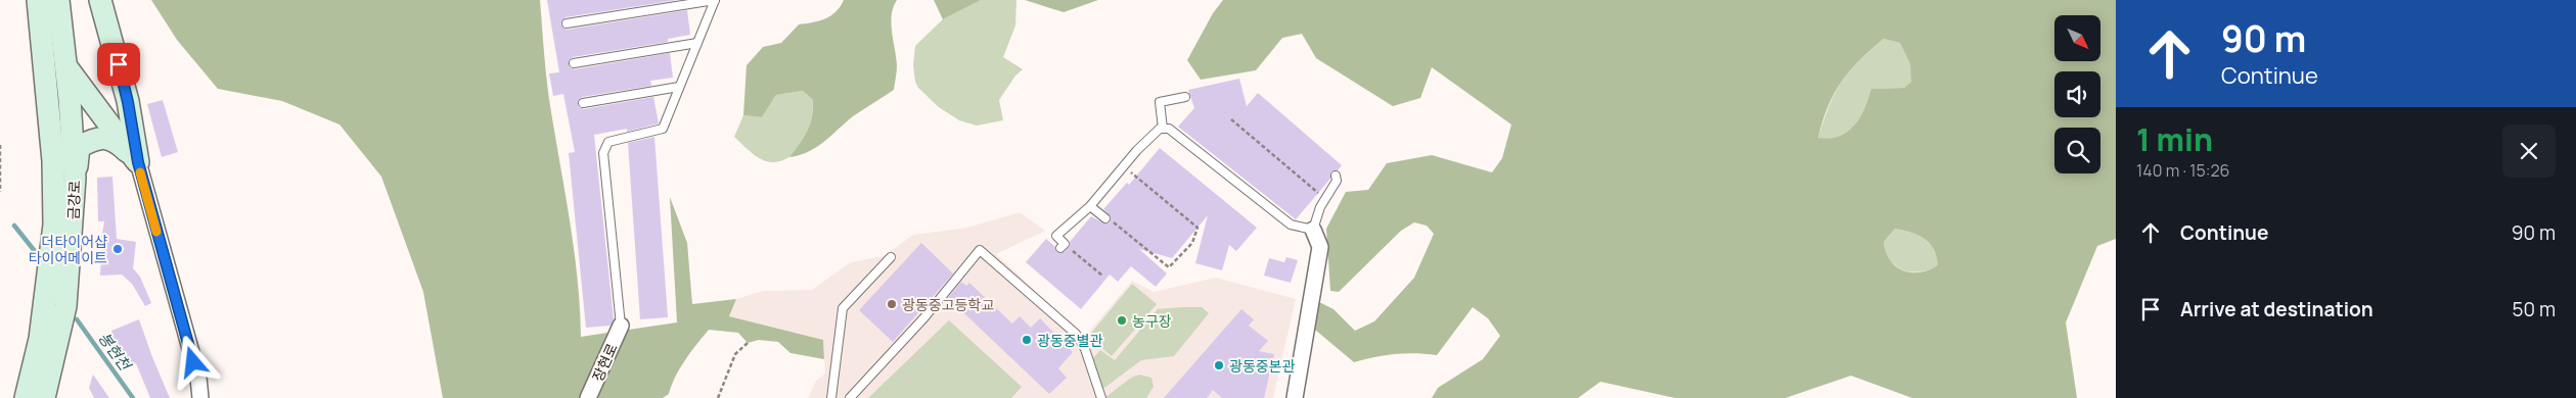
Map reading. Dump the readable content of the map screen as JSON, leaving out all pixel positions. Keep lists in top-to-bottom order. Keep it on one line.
{"streets":{"main road":["금강로"],"street":["장현로"]},"water":["봉현천"],"places":["더타이어샵 타이어메이트","광동중고등학교","농구장","광동중별관","광동중본관"],"north":"bottom right","page":{"turn":["90 m","Continue"],"heading":["1 min","140 m · 15:26"],"list":[{"name":"Continue","value":"90 m"},{"name":"Arrive at destination","value":"50 m"}]}}
